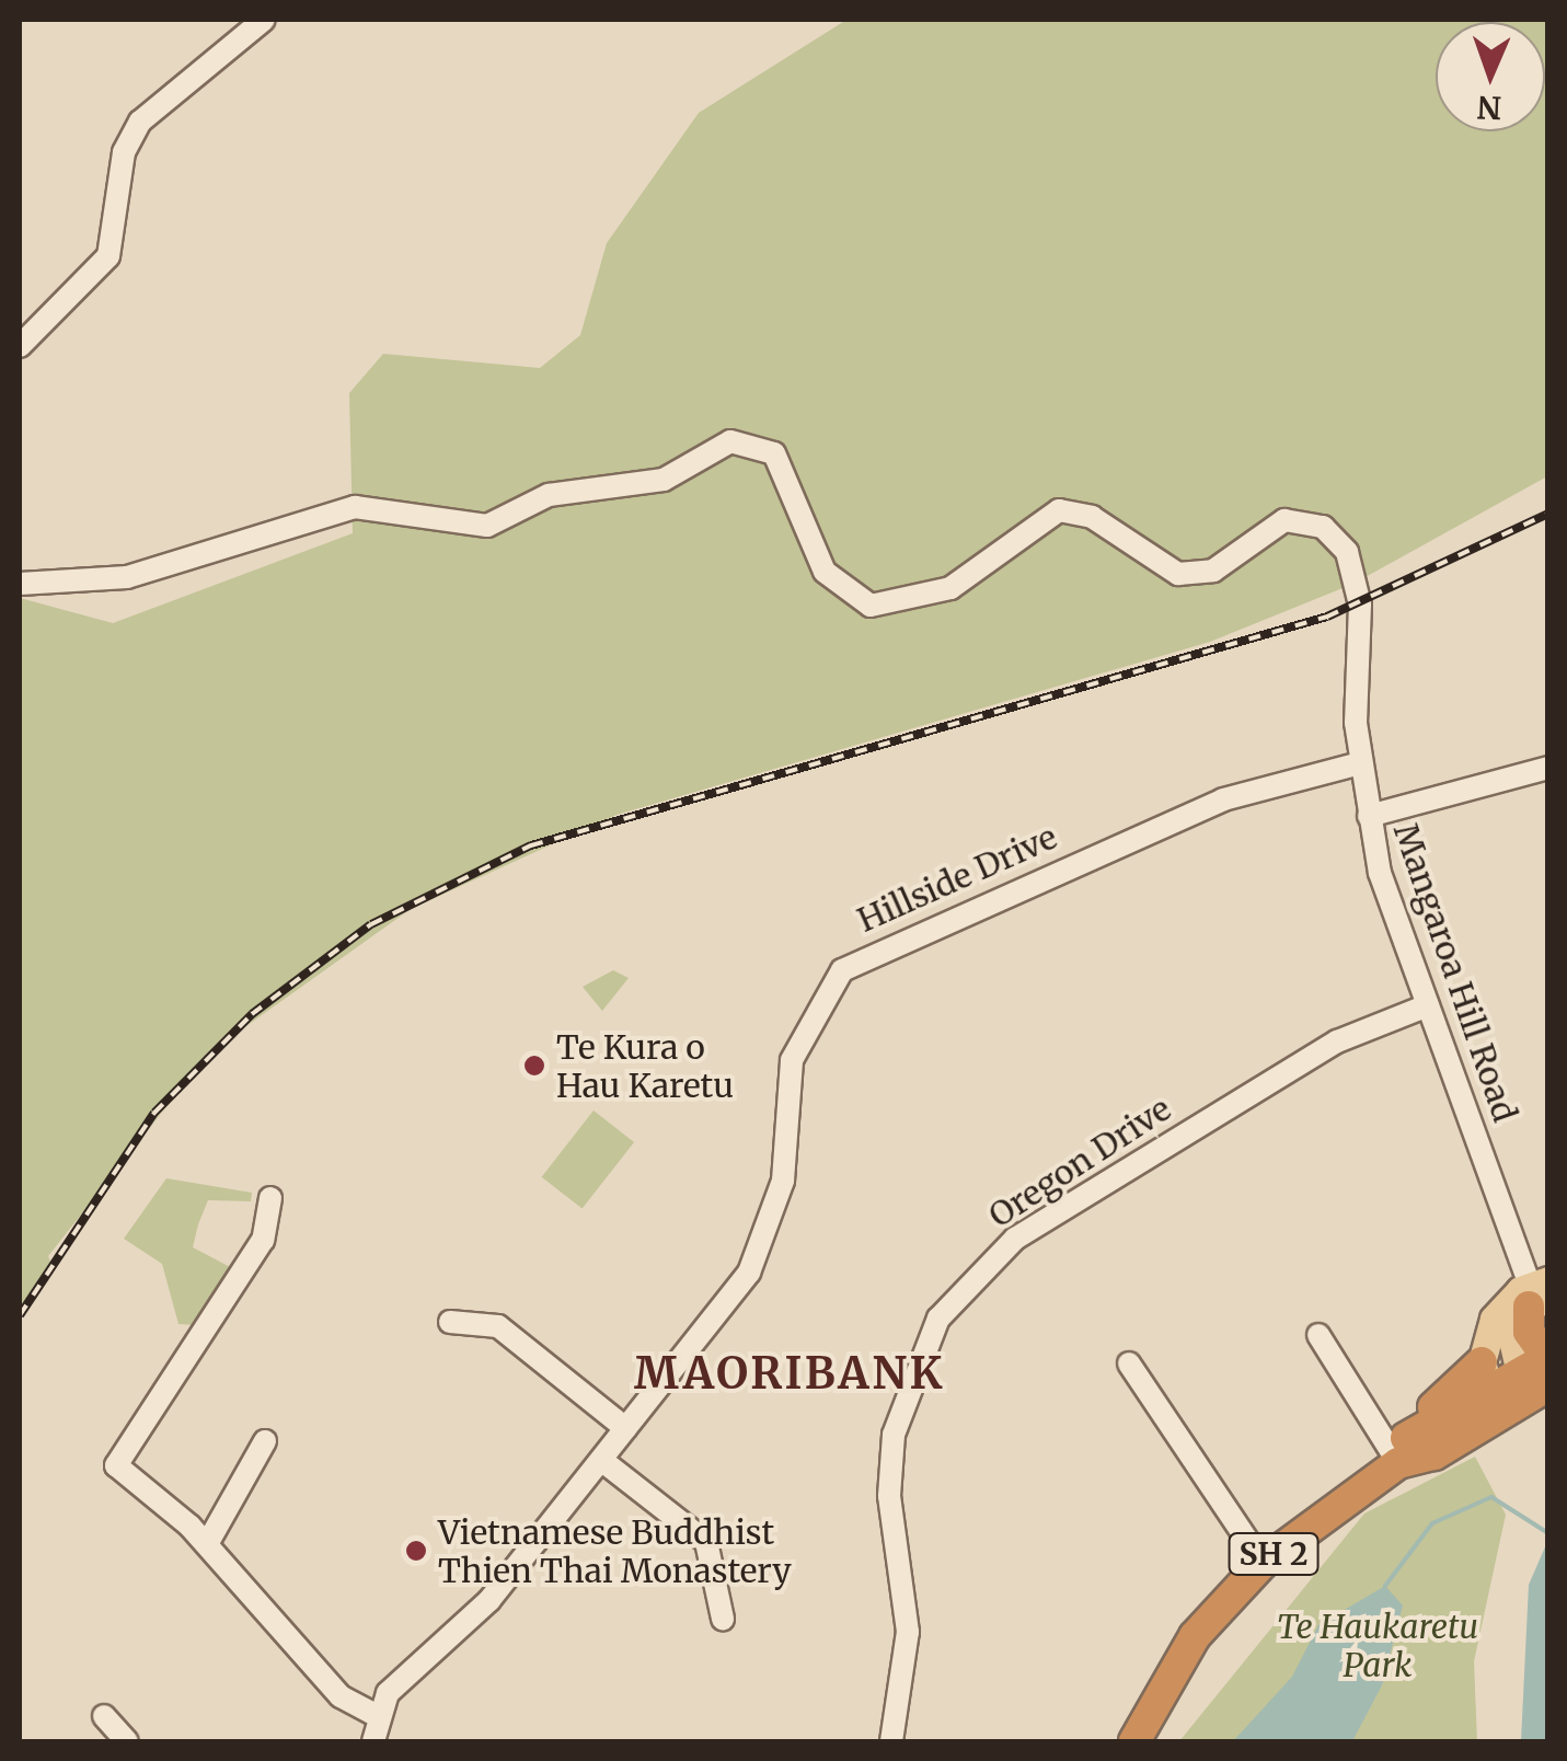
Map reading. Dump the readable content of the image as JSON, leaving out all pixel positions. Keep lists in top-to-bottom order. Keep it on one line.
{"streets":{"highway":["SH 2"],"street":["Hillside Drive","Mangaroa Hill Road","Oregon Drive"]},"crossings":[["Hillside Drive","Mangaroa Hill Road"],["Mangaroa Hill Road","Oregon Drive"]],"districts":["MAORIBANK"],"parks":["Te Haukaretu Park"],"places":["Te Kura o Hau Karetu","Vietnamese Buddhist Thien Thai Monastery"],"north":"bottom"}
